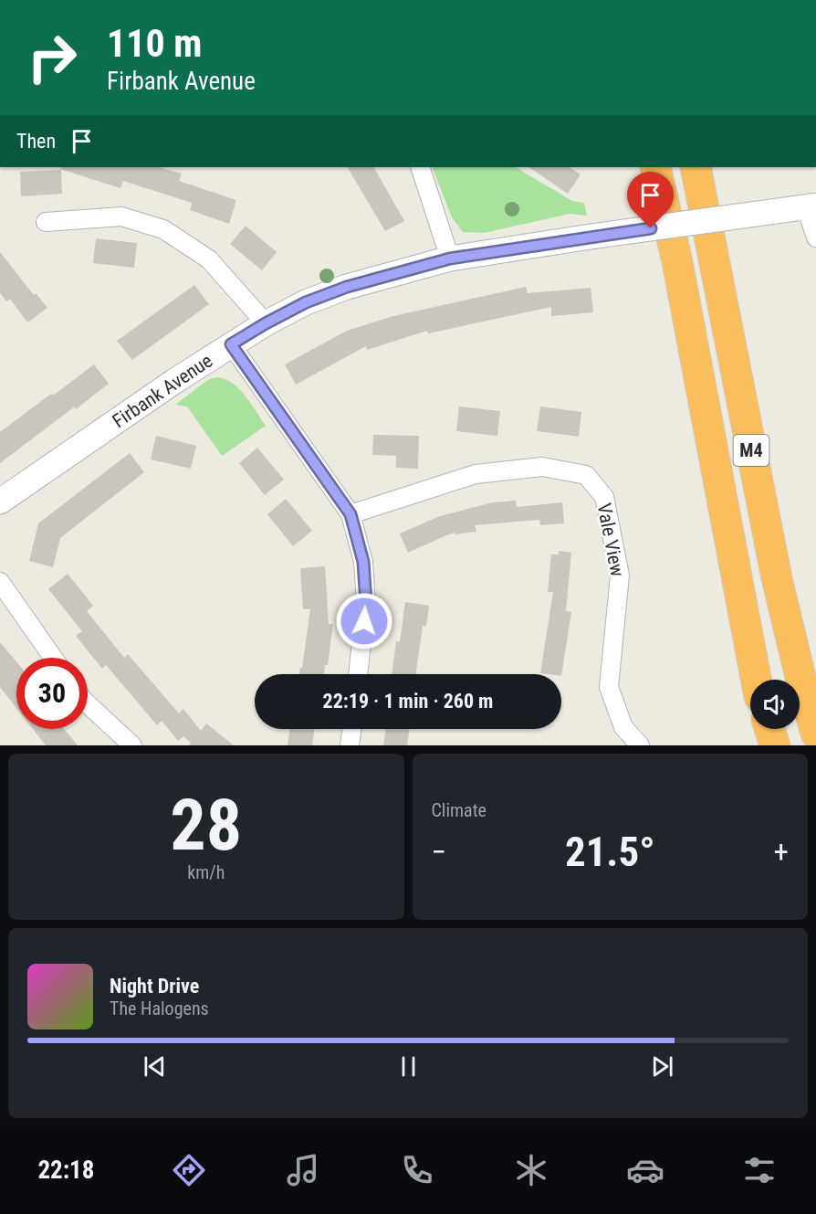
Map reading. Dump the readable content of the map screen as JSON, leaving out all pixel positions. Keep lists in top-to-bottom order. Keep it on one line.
{"streets":{"highway":["M4"],"street":["Firbank Avenue","Vale View"]},"page":{"turn":["110 m","Firbank Avenue"],"then":"Then","limit":"30","trip":"22:19 · 1 min · 260 m","tile":[["28","km/h"],"Climate"],"heat":["−","21.5°","+"],"song":["Night Drive","The Halogens"],"tabs":"22:18"}}
